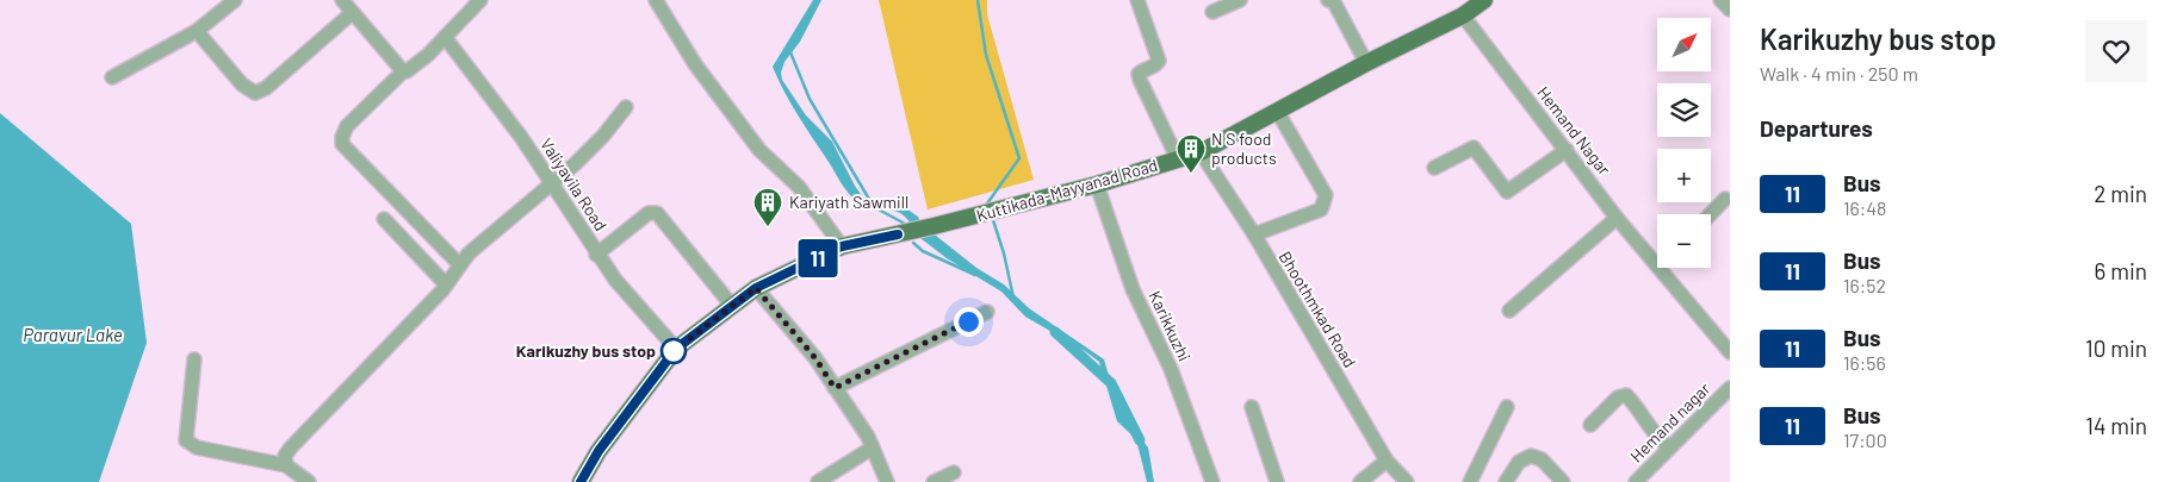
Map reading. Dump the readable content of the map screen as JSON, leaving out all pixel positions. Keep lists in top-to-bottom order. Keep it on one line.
{"streets":{"main road":["Kuttikada-Mayyanad Road"],"street":["Hemand Nagar","Valiyavila Road","Bhoothmkad Road","Karikkuzhi","Hemand nagar"]},"crossings":[["Hemand Nagar","Kuttikada-Mayyanad Road"],["Hemand Nagar","Hemand nagar"],["Valiyavila Road","Kuttikada-Mayyanad Road"],["Kuttikada-Mayyanad Road","Bhoothmkad Road"],["Kuttikada-Mayyanad Road","Karikkuzhi"]],"water":["Paravur Lake"],"places":{"building":["N S food products","Kariyath Sawmill"],"other":["Karikuzhy bus stop"]},"lines":["bus line 11"],"north":"top right","page":{"on_map":"11","heading":[["Karikuzhy bus stop","Walk · 4 min · 250 m"],"Departures"],"map_buttons":["+","−"],"list":[{"mark":"11","name":"Bus","note":"16:48","value":"2 min"},{"mark":"11","name":"Bus","note":"16:52","value":"6 min"},{"mark":"11","name":"Bus","note":"16:56","value":"10 min"},{"mark":"11","name":"Bus","note":"17:00","value":"14 min"}]}}
